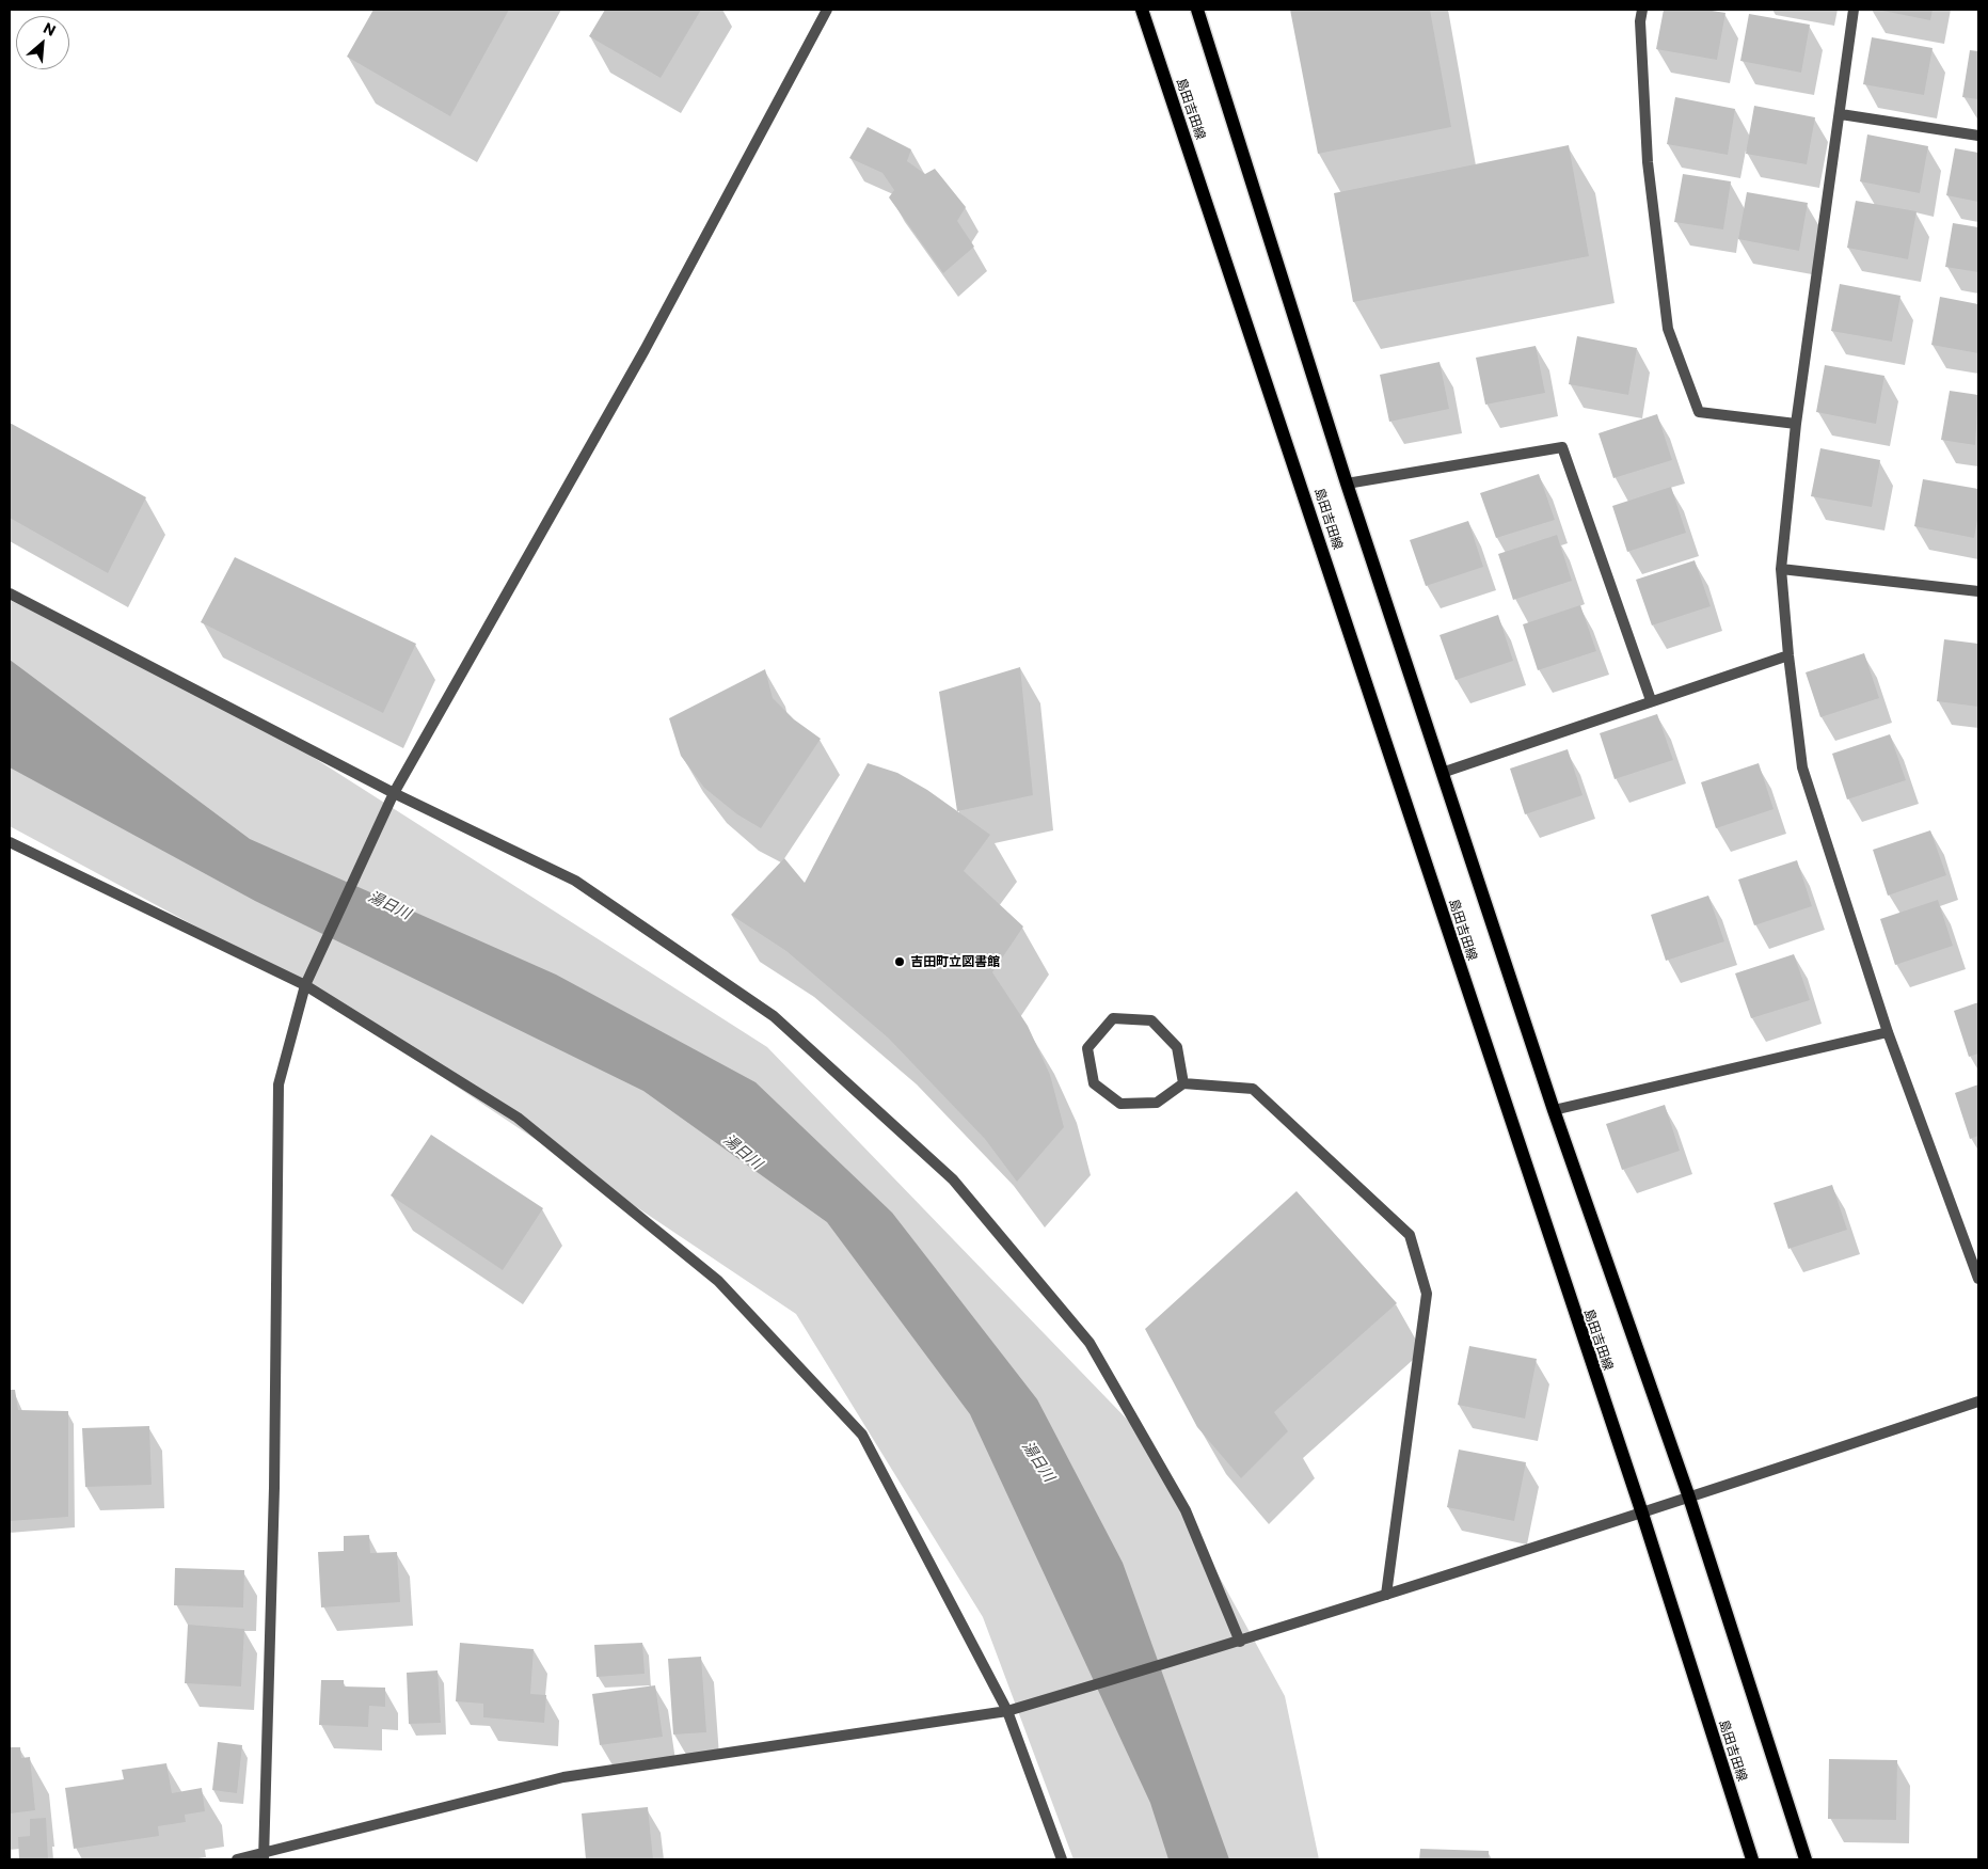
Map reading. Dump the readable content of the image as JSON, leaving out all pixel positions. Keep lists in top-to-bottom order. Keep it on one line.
{"streets":{"main road":["島田吉田線"]},"water":["湯日川"],"places":["吉田町立図書館"],"north":"top right"}
